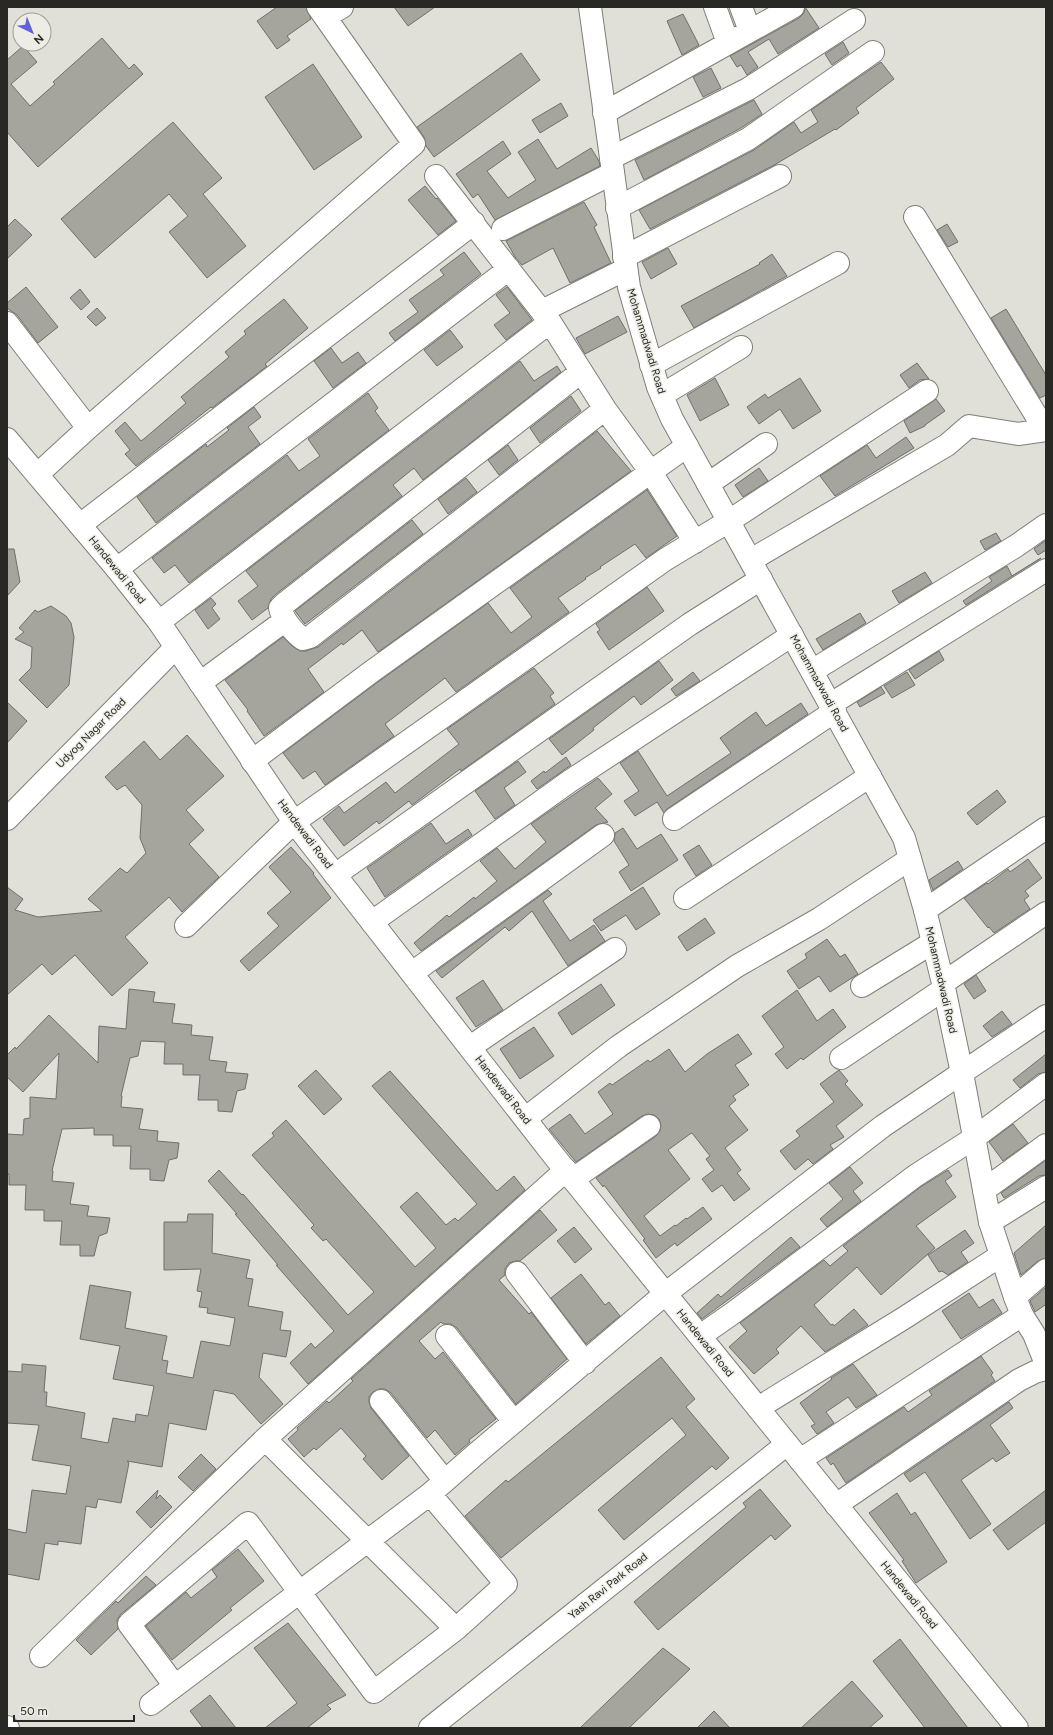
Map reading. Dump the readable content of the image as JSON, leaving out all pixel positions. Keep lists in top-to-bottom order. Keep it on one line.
{"streets":{"street":["Mohammadwadi Road","Handewadi Road","Udyog Nagar Road","Yash Ravi Park Road"]},"crossings":[["Mohammadwadi Road","Yash Ravi Park Road"],["Handewadi Road","Udyog Nagar Road"],["Handewadi Road","Yash Ravi Park Road"]],"scale_bar":"50 m","north":"bottom right"}
